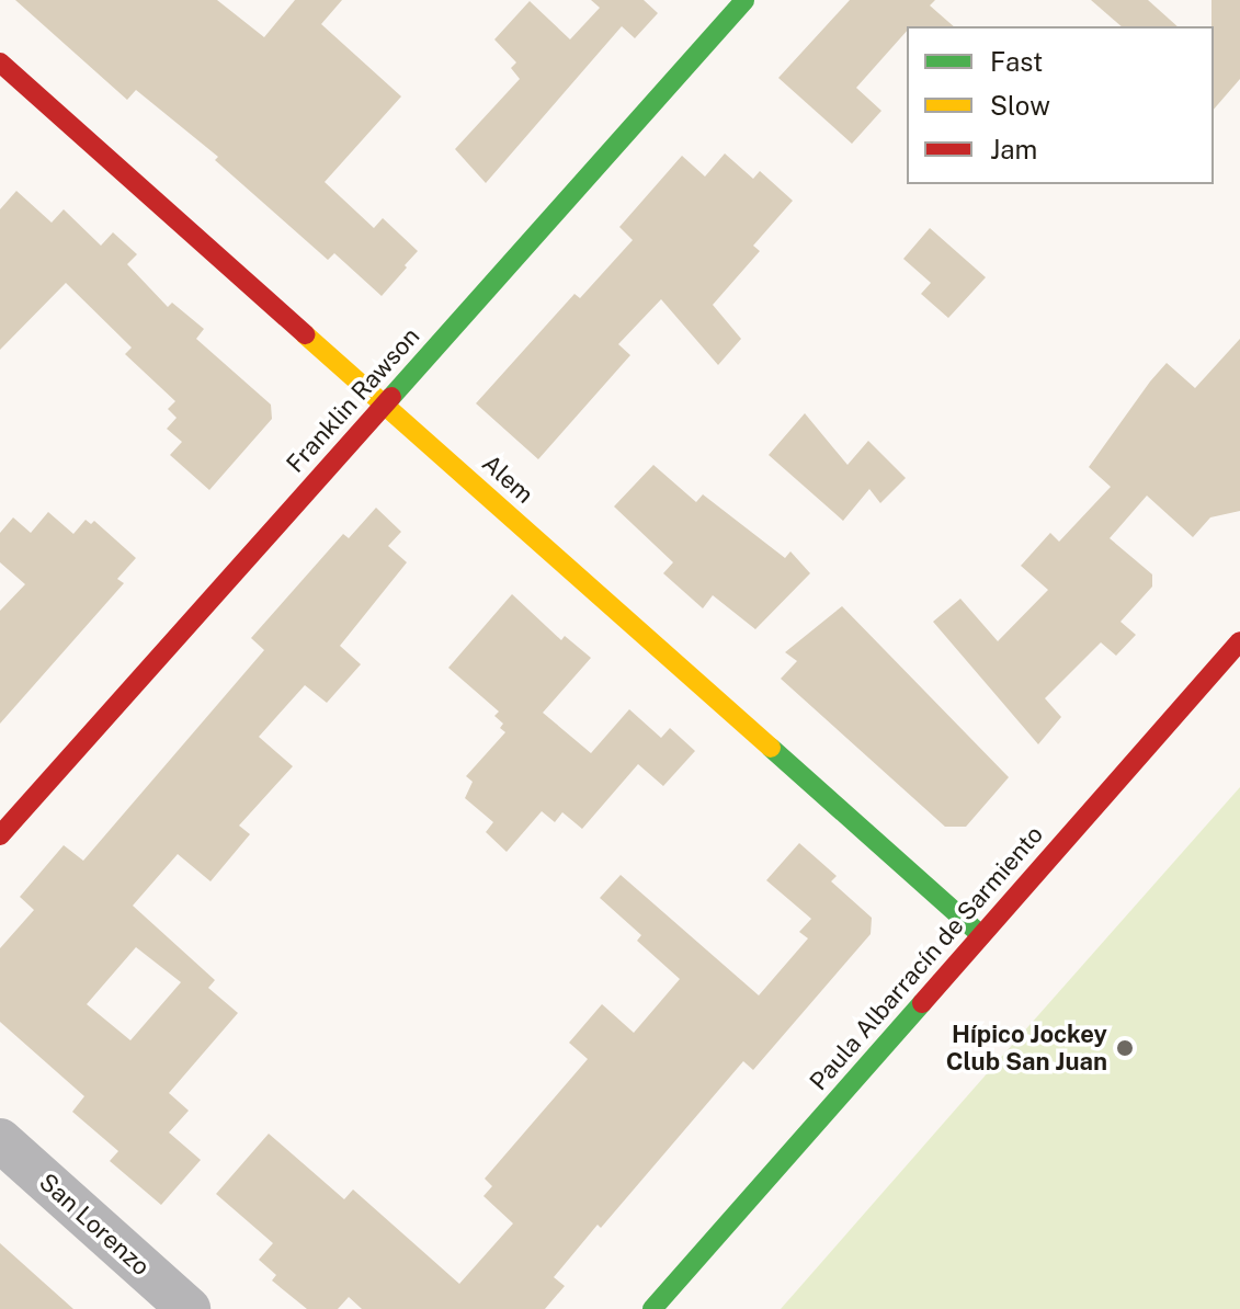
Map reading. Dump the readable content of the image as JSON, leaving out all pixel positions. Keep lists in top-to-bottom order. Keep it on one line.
{"streets":{"street":["Franklin Rawson","Alem","Paula Albarracín de Sarmiento","San Lorenzo"]},"crossings":[["Franklin Rawson","Alem"],["Alem","Paula Albarracín de Sarmiento"]],"places":["Hípico Jockey Club San Juan"],"legend":["Fast","Slow","Jam"]}
